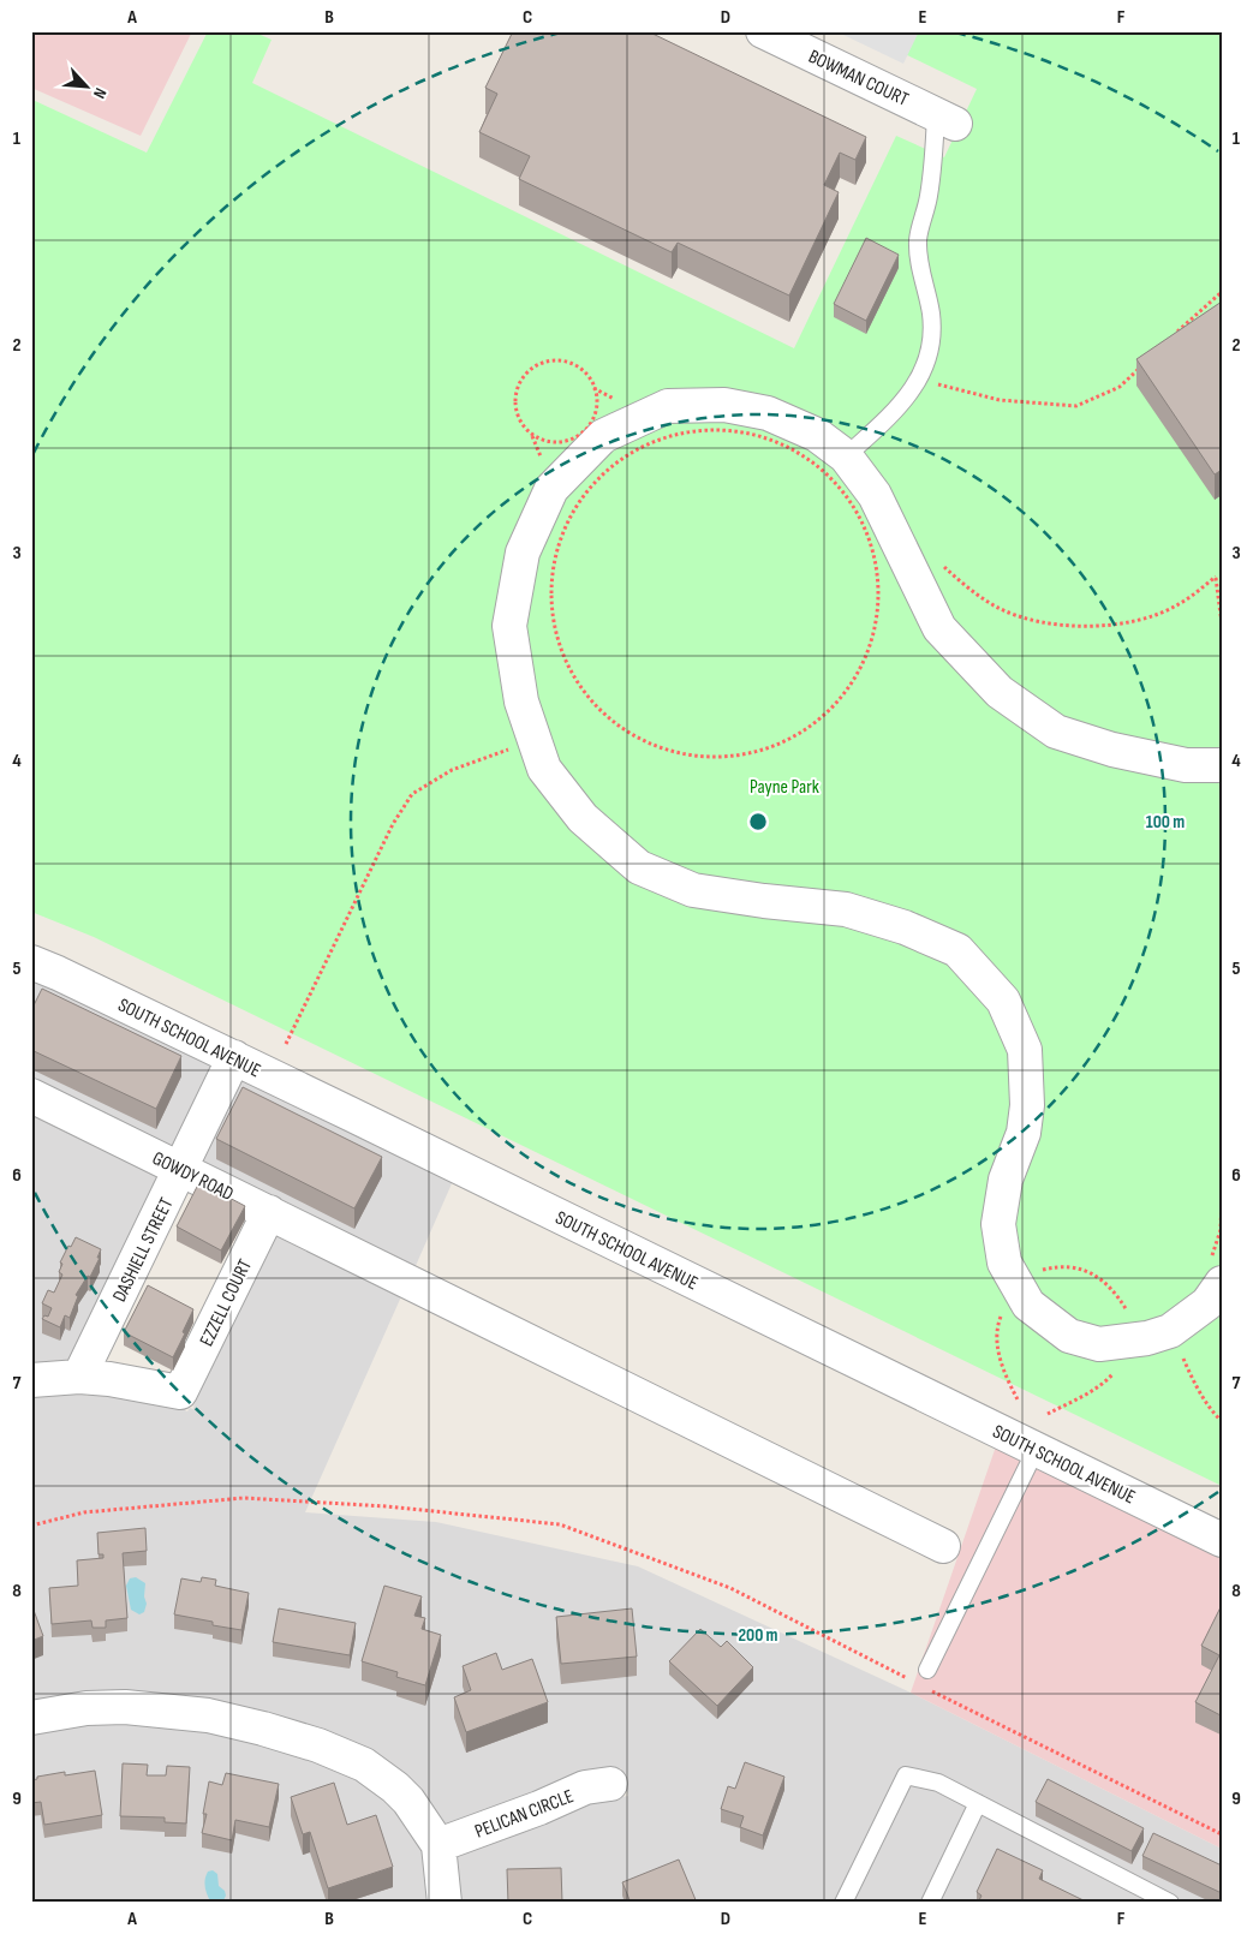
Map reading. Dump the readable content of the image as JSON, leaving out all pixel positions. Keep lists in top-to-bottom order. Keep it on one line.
{"streets":{"street":["BOWMAN COURT","SOUTH SCHOOL AVENUE","GOWDY ROAD","DASHIELL STREET","EZZELL COURT","PELICAN CIRCLE"]},"crossings":[["SOUTH SCHOOL AVENUE","DASHIELL STREET"],["GOWDY ROAD","DASHIELL STREET"],["GOWDY ROAD","EZZELL COURT"],["DASHIELL STREET","EZZELL COURT"]],"parks":["Payne Park"],"north":"bottom right","grid":{"columns":["A","B","C","D","E","F"],"rows":["1","2","3","4","5","6","7","8","9"]},"rings":["100 m","200 m"]}
